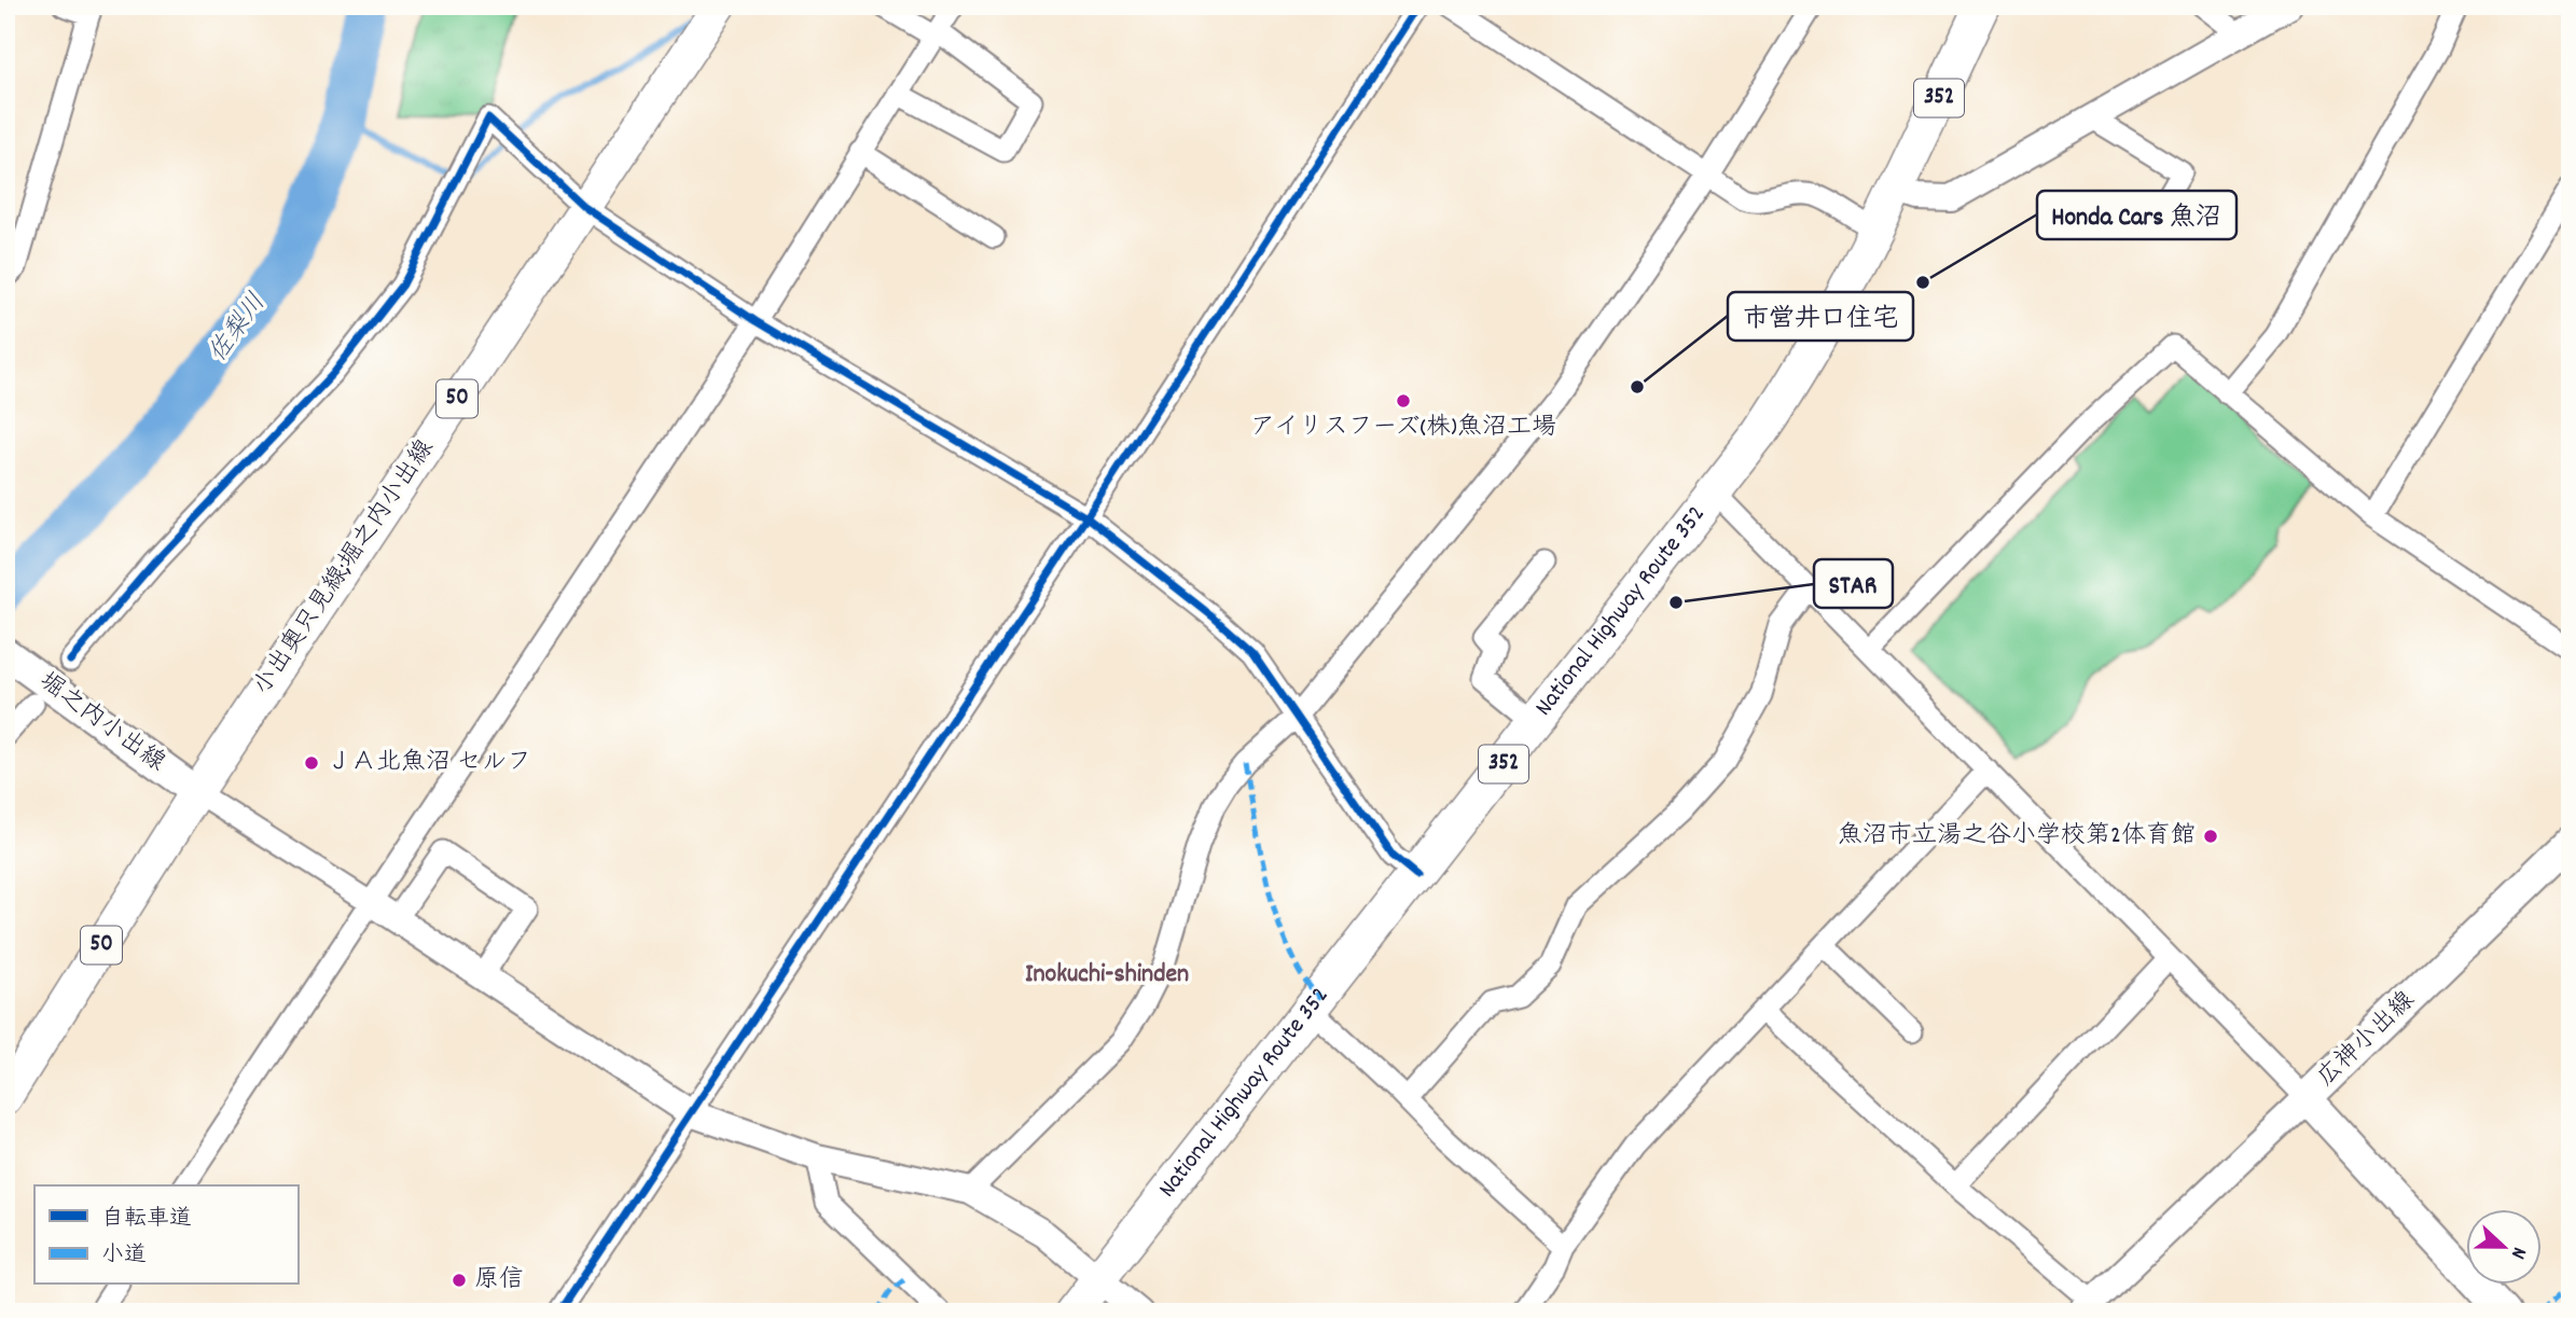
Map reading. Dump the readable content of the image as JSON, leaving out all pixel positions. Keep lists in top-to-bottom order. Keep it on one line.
{"streets":{"highway":["352","National Highway Route 352"],"main road":["50","小出奥只見線;堀之内小出線","堀之内小出線","広神小出線"]},"crossings":[["50","小出奥只見線;堀之内小出線"],["50","堀之内小出線"],["小出奥只見線;堀之内小出線","堀之内小出線"]],"districts":["Inokuchi-shinden"],"water":["佐梨川"],"places":["Honda Cars 魚沼","市営井口住宅","アイリスフーズ(株)魚沼工場","STAR","ＪＡ北魚沼 セルフ","魚沼市立湯之谷小学校第2体育館","原信"],"legend":["自転車道","小道"],"north":"right"}
